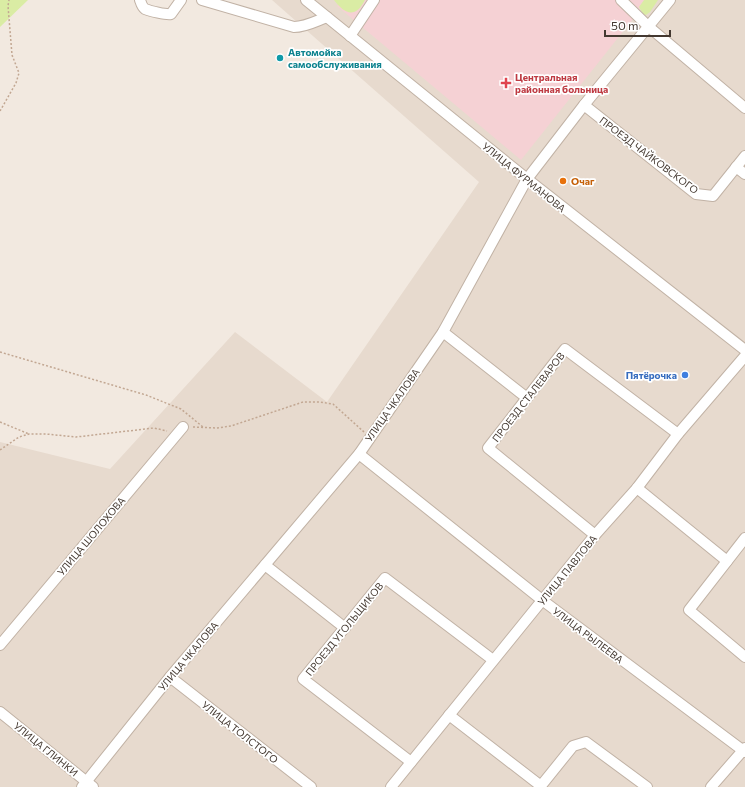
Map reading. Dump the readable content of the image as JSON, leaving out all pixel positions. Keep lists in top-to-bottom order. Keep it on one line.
{"streets":{"street":["ПРОЕЗД ЧАЙКОВСКОГО","УЛИЦА ФУРМАНОВА","ПРОЕЗД СТАЛЕВАРОВ","УЛИЦА ЧКАЛОВА","УЛИЦА ШОЛОХОВА","УЛИЦА ПАВЛОВА","ПРОЕЗД УГОЛЬЩИКОВ","УЛИЦА РЫЛЕЕВА","УЛИЦА ТОЛСТОГО","УЛИЦА ГЛИНКИ"]},"crossings":[["ПРОЕЗД ЧАЙКОВСКОГО","УЛИЦА ЧКАЛОВА"],["УЛИЦА ФУРМАНОВА","УЛИЦА ЧКАЛОВА"],["ПРОЕЗД СТАЛЕВАРОВ","УЛИЦА ПАВЛОВА"],["УЛИЦА ЧКАЛОВА","УЛИЦА РЫЛЕЕВА"],["УЛИЦА ЧКАЛОВА","УЛИЦА ТОЛСТОГО"],["УЛИЦА ЧКАЛОВА","УЛИЦА ГЛИНКИ"],["УЛИЦА ПАВЛОВА","ПРОЕЗД УГОЛЬЩИКОВ"],["УЛИЦА ПАВЛОВА","УЛИЦА РЫЛЕЕВА"]],"places":{"other":["Автомойка самообслуживания","Очаг","Пятёрочка"],"health":["Центральная районная больница"]},"scale_bar":"50 m"}
